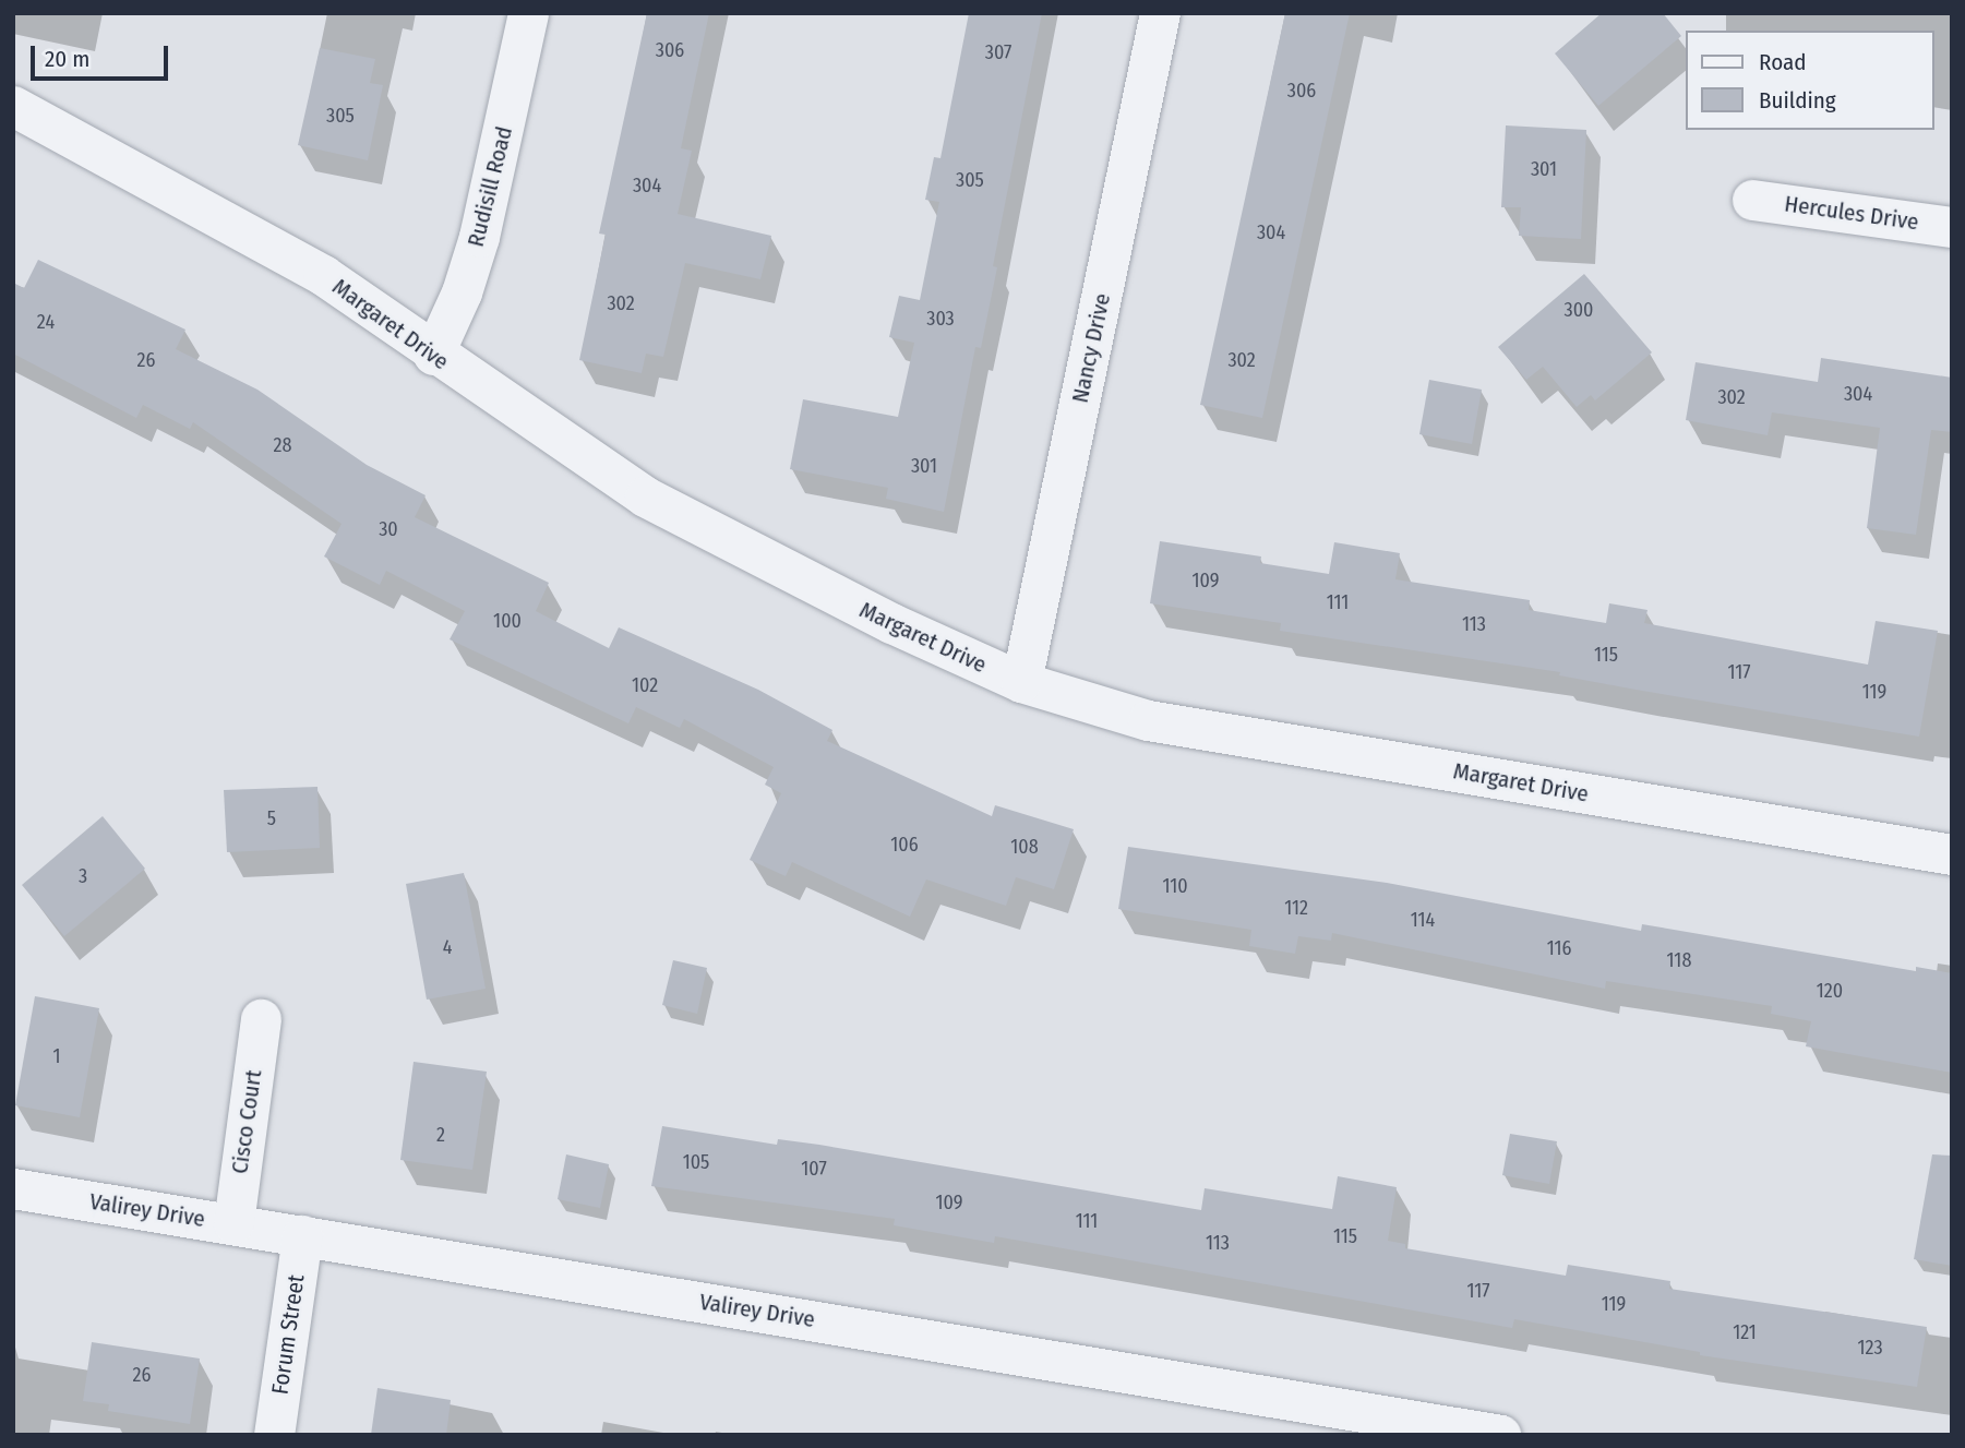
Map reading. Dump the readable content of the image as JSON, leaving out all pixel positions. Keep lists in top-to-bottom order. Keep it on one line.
{"streets":{"street":["Rudisill Road","Hercules Drive","Margaret Drive","Nancy Drive","Cisco Court","Valirey Drive","Forum Street"]},"crossings":[["Rudisill Road","Margaret Drive"],["Margaret Drive","Nancy Drive"],["Cisco Court","Valirey Drive"],["Valirey Drive","Forum Street"]],"house_numbers":["306","307","306","305","301","305","304","304","302","300","303","24","26","302","304","302","28","301","30","109","111","100","113","115","117","102","119","5","106","108","3","110","112","114","4","116","118","120","1","2","105","107","109","111","115","113","117","119","121","123","26"],"legend":["Road","Building"],"scale_bar":"20 m"}
